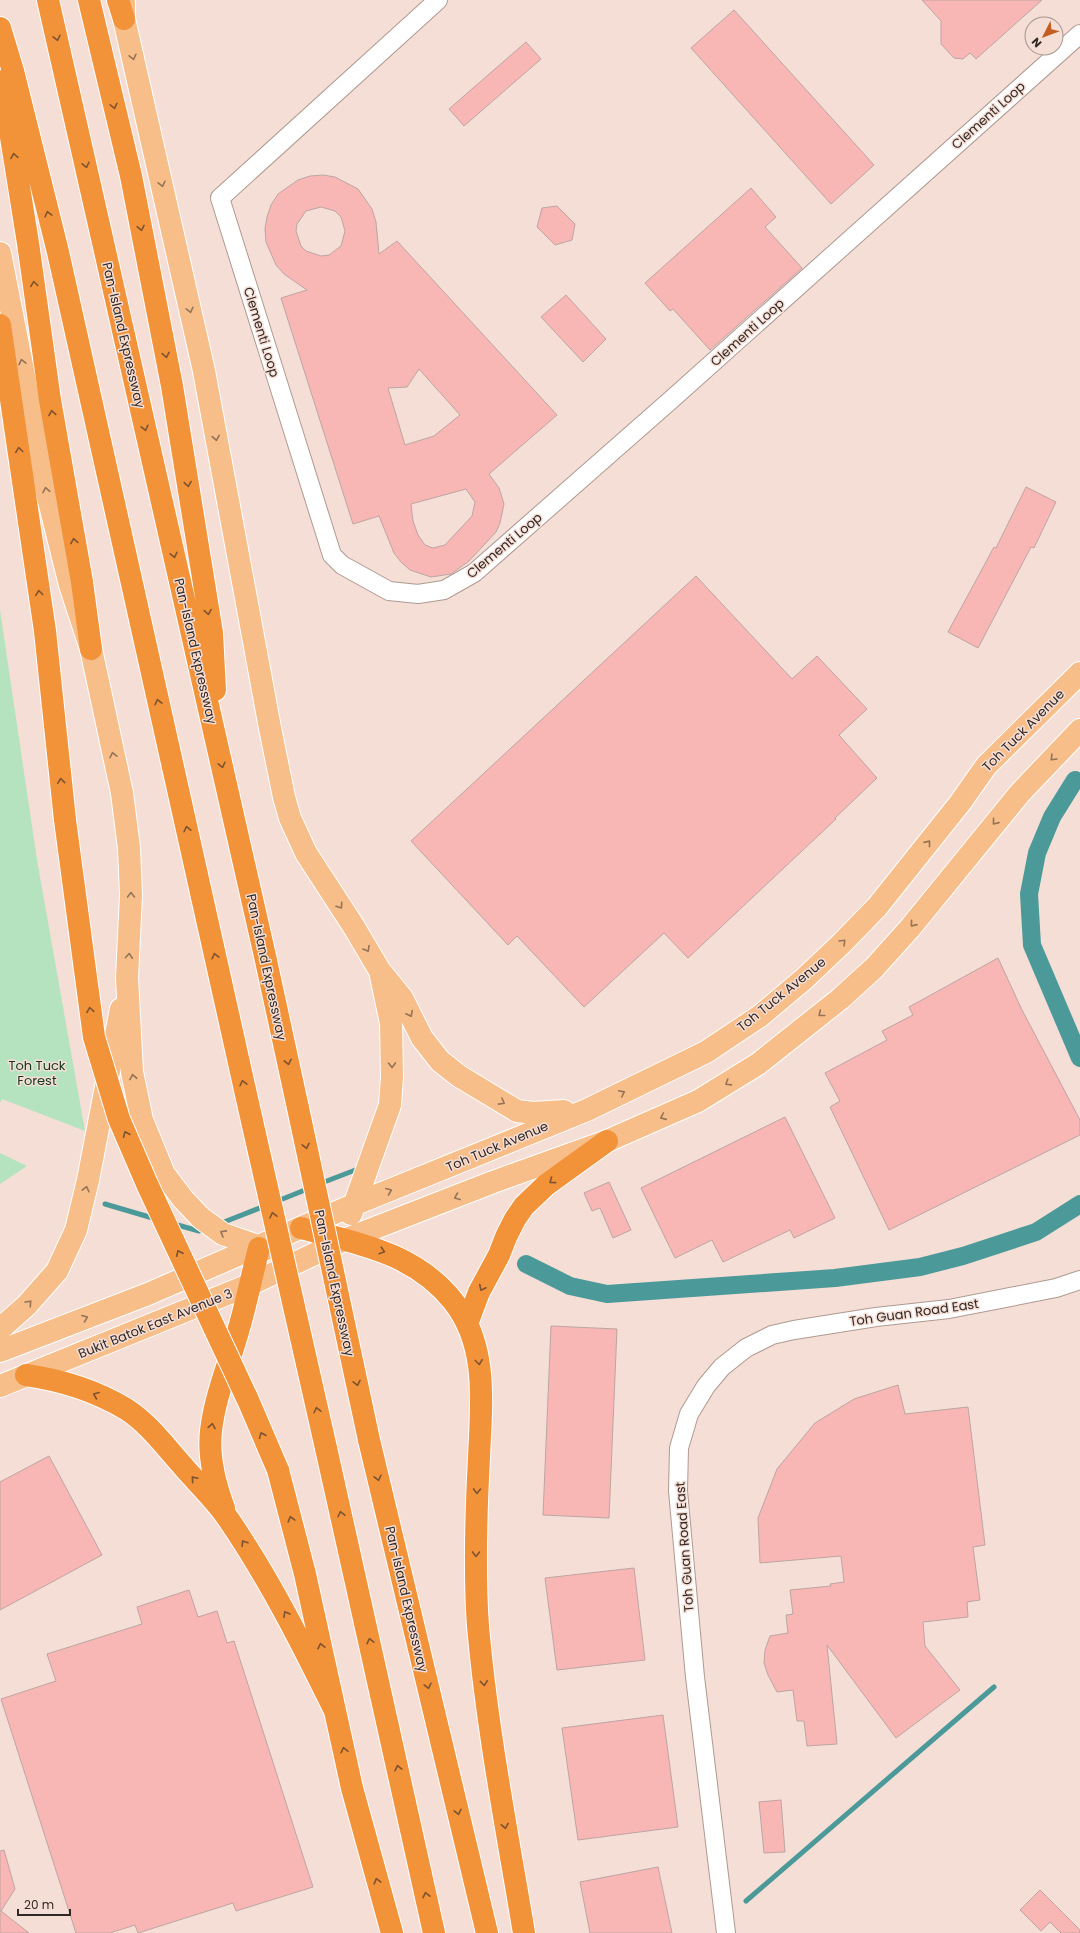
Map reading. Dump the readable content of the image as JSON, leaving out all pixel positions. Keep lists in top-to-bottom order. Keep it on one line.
{"streets":{"highway":["Pan-Island Expressway"],"main road":["Toh Tuck Avenue","Bukit Batok East Avenue 3"],"street":["Clementi Loop","Toh Guan Road East"]},"parks":["Toh Tuck Forest"],"scale_bar":"20 m","north":"bottom left"}
